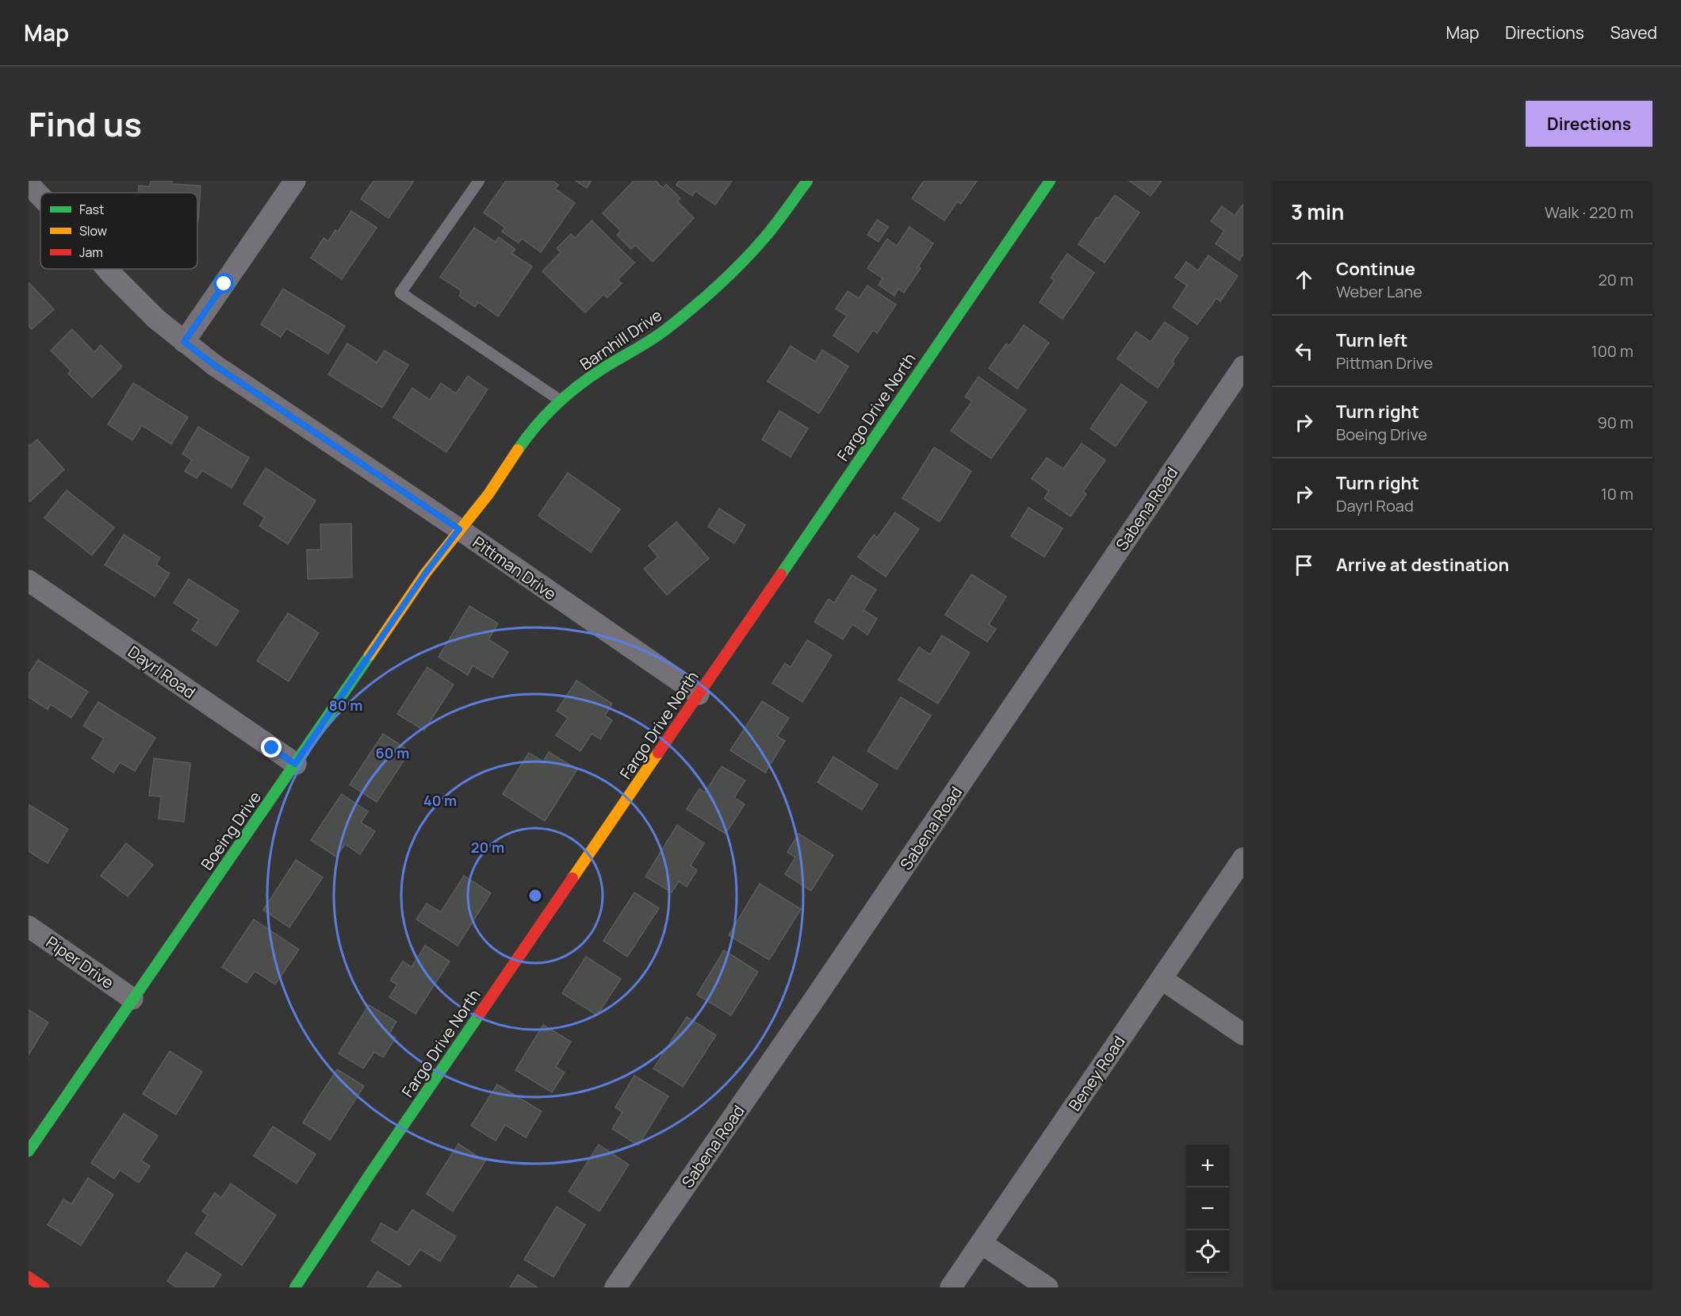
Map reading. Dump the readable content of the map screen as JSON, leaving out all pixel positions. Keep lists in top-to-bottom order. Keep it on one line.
{"streets":{"street":["Barnhill Drive","Fargo Drive North","Sabena Road","Pittman Drive","Dayrl Road","Boeing Drive","Piper Drive","Beney Road"]},"crossings":[["Barnhill Drive","Pittman Drive"],["Barnhill Drive","Boeing Drive"],["Fargo Drive North","Pittman Drive"],["Pittman Drive","Boeing Drive"],["Dayrl Road","Boeing Drive"],["Boeing Drive","Piper Drive"]],"legend":["Fast","Slow","Jam"],"page":{"header":"Map","nav":["Map","Directions","Saved"],"title":"Find us","buttons":"Directions","heading":["3 min","Walk · 220 m"],"list":[["Continue","Weber Lane","20 m"],["Turn left","Pittman Drive","100 m"],["Turn right","Boeing Drive","90 m"],["Turn right","Dayrl Road","10 m"],"Arrive at destination"],"map_buttons":["+","−"]},"rings":["80 m","60 m","40 m","20 m"]}
